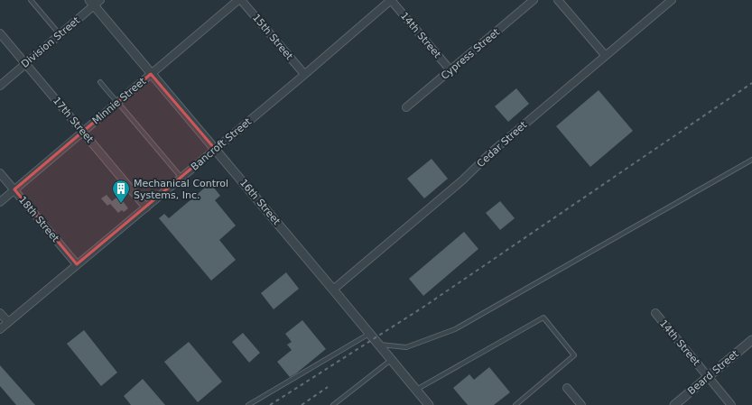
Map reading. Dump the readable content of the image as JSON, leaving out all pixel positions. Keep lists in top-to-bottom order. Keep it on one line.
{"streets":{"street":["14th Street","15th Street","Division Street","Cypress Street","Minnie Street","17th Street","Bancroft Street","Cedar Street","16th Street","18th Street","Beard Street"]},"crossings":[["14th Street","Cypress Street"],["14th Street","Bancroft Street"],["14th Street","Beard Street"],["15th Street","Minnie Street"],["15th Street","Bancroft Street"],["Division Street","17th Street"],["Division Street","16th Street"],["Minnie Street","17th Street"],["Minnie Street","16th Street"],["Minnie Street","18th Street"],["17th Street","Bancroft Street"],["Bancroft Street","16th Street"],["Bancroft Street","18th Street"],["Cedar Street","16th Street"]],"places":{"building":["Mechanical Control Systems, Inc."]}}
